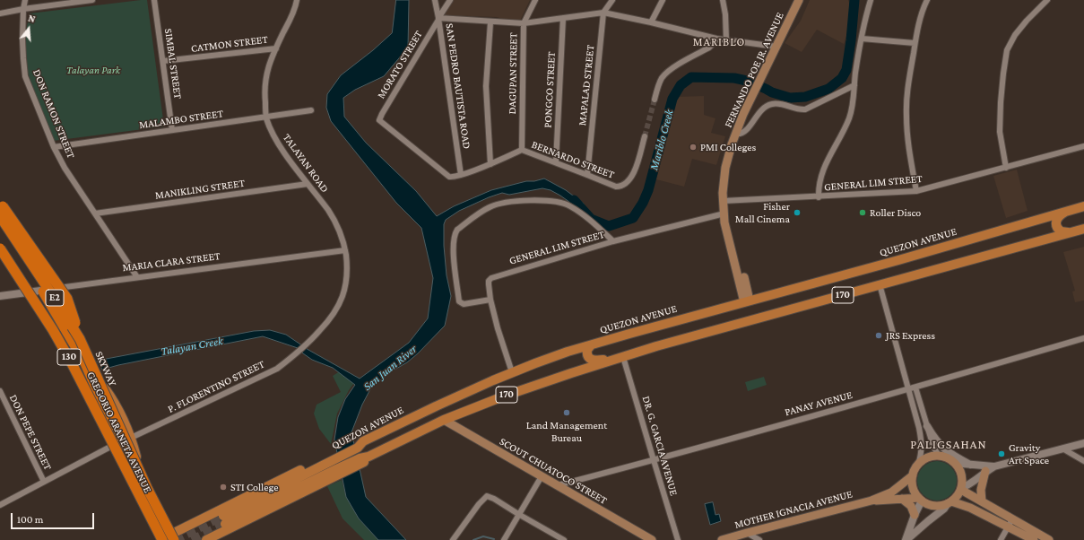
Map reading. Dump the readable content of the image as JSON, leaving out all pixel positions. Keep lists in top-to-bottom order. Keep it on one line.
{"streets":{"highway":["E2","SKYWAY"],"main road":["FERNANDO POE JR. AVENUE","QUEZON AVENUE","170","130","GREGORIO ARANETA AVENUE","SCOUT CHUATOCO STREET","MOTHER IGNACIA AVENUE"],"street":["CATMON STREET","SIMBAL STREET","MORATO STREET","DAGUPAN STREET","MAPALAD STREET","SAN PEDRO BAUTISTA ROAD","PONGCO STREET","DON RAMON STREET","MALAMBO STREET","BERNARDO STREET","TALAYAN ROAD","GENERAL LIM STREET","MANIKLING STREET","MARIA CLARA STREET","P. FLORENTINO STREET","PANAY AVENUE","DON PEPE STREET","DR. G. GARCIA AVENUE"]},"crossings":[["CATMON STREET","SIMBAL STREET"],["CATMON STREET","TALAYAN ROAD"],["SIMBAL STREET","MALAMBO STREET"],["MORATO STREET","SAN PEDRO BAUTISTA ROAD"],["MORATO STREET","BERNARDO STREET"],["FERNANDO POE JR. AVENUE","GENERAL LIM STREET"],["FERNANDO POE JR. AVENUE","QUEZON AVENUE"],["DAGUPAN STREET","BERNARDO STREET"],["MAPALAD STREET","BERNARDO STREET"],["SAN PEDRO BAUTISTA ROAD","BERNARDO STREET"],["PONGCO STREET","BERNARDO STREET"],["DON RAMON STREET","MALAMBO STREET"],["DON RAMON STREET","MANIKLING STREET"],["DON RAMON STREET","MARIA CLARA STREET"],["MALAMBO STREET","TALAYAN ROAD"],["TALAYAN ROAD","MANIKLING STREET"],["TALAYAN ROAD","MARIA CLARA STREET"],["TALAYAN ROAD","P. FLORENTINO STREET"],["GENERAL LIM STREET","QUEZON AVENUE"],["QUEZON AVENUE","170"],["MARIA CLARA STREET","GREGORIO ARANETA AVENUE"],["170","DR. G. GARCIA AVENUE"],["170","SCOUT CHUATOCO STREET"],["E2","GREGORIO ARANETA AVENUE"],["SKYWAY","GREGORIO ARANETA AVENUE"],["P. FLORENTINO STREET","GREGORIO ARANETA AVENUE"],["PANAY AVENUE","DR. G. GARCIA AVENUE"],["PANAY AVENUE","SCOUT CHUATOCO STREET"]],"districts":["MARIBLO","PALIGSAHAN"],"water":["Mariblo Creek","Talayan Creek","San Juan River"],"parks":["Talayan Park"],"places":["PMI Colleges","Fisher Mall Cinema","Roller Disco","JRS Express","Land Management Bureau","Gravity Art Space","STI College"],"scale_bar":"100 m","north":"top"}
